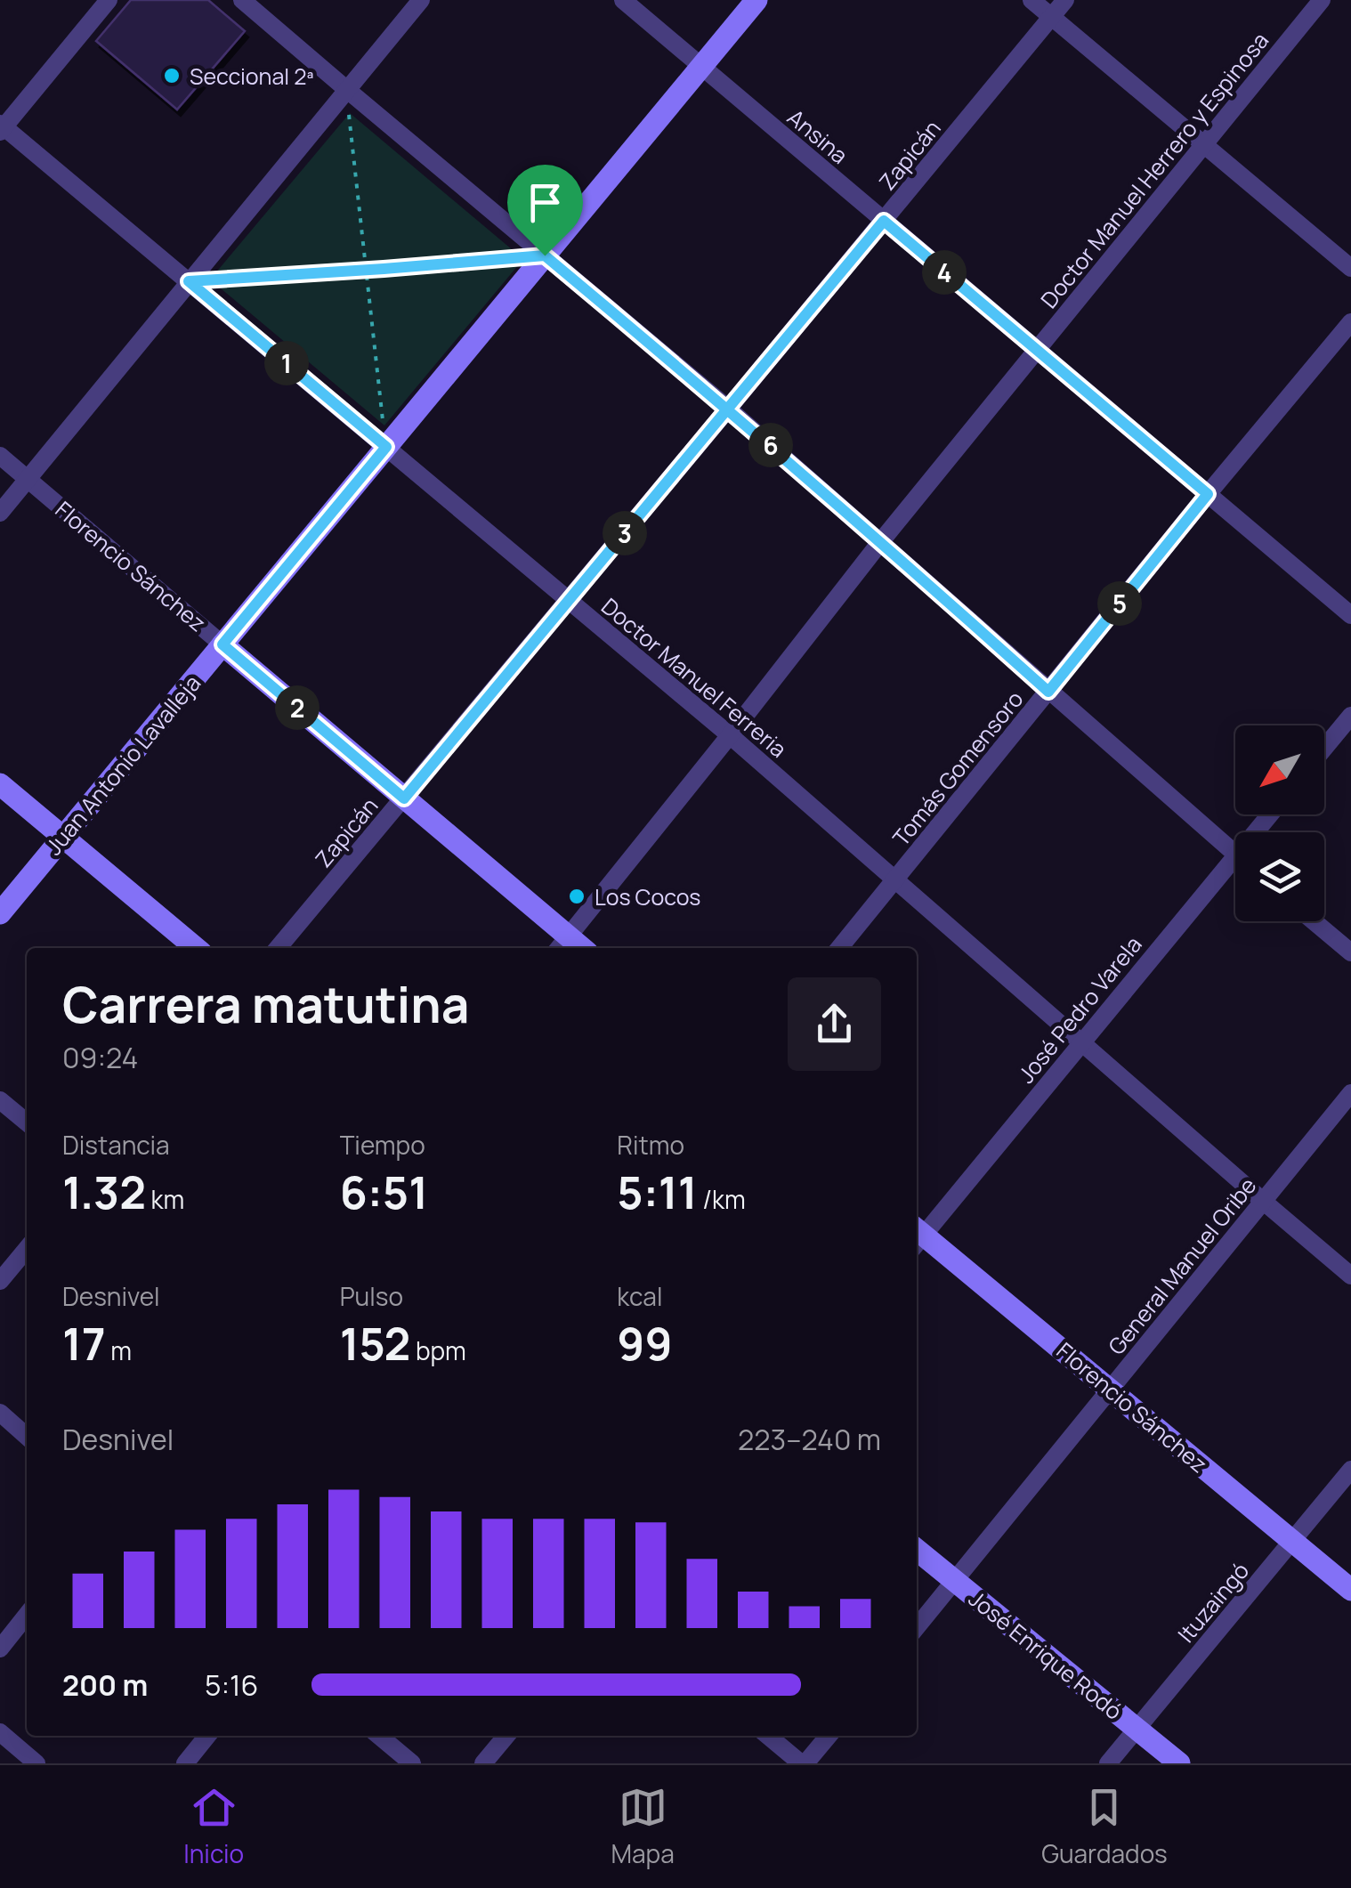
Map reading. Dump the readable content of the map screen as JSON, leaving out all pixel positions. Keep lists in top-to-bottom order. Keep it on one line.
{"streets":{"street":["Ansina","Zapicán","Doctor Manuel Herrero y Espinosa","Florencio Sánchez","Doctor Manuel Ferreria","Juan Antonio Lavalleja","Tomás Gomensoro","José Pedro Varela","General Manuel Oribe","Ituzaingó","José Enrique Rodó"]},"crossings":[["Ansina","Zapicán"],["Ansina","Doctor Manuel Herrero y Espinosa"],["Ansina","Juan Antonio Lavalleja"],["Ansina","Tomás Gomensoro"],["Zapicán","Florencio Sánchez"],["Zapicán","Doctor Manuel Ferreria"],["Doctor Manuel Herrero y Espinosa","Florencio Sánchez"],["Doctor Manuel Herrero y Espinosa","Doctor Manuel Ferreria"],["Florencio Sánchez","Juan Antonio Lavalleja"],["Florencio Sánchez","General Manuel Oribe"],["Florencio Sánchez","Ituzaingó"],["Doctor Manuel Ferreria","Juan Antonio Lavalleja"],["Doctor Manuel Ferreria","Tomás Gomensoro"],["Doctor Manuel Ferreria","José Pedro Varela"],["Doctor Manuel Ferreria","General Manuel Oribe"],["General Manuel Oribe","José Enrique Rodó"],["Ituzaingó","José Enrique Rodó"]],"places":["Seccional 2ª","Los Cocos"],"north":"bottom left","page":{"pins":["4","1","6","3","5","2"],"heading":["Carrera matutina","09:24"],"stats":[["Distancia","1.32 km"],["Tiempo","6:51"],["Ritmo","5:11 /km"],["Desnivel","17 m"],["Pulso","152 bpm"],["kcal","99"]],"chart":["Desnivel","223–240 m"],"list":[{"name":"200 m","note":"5:16"}],"tabs":["Inicio","Mapa","Guardados"]}}
